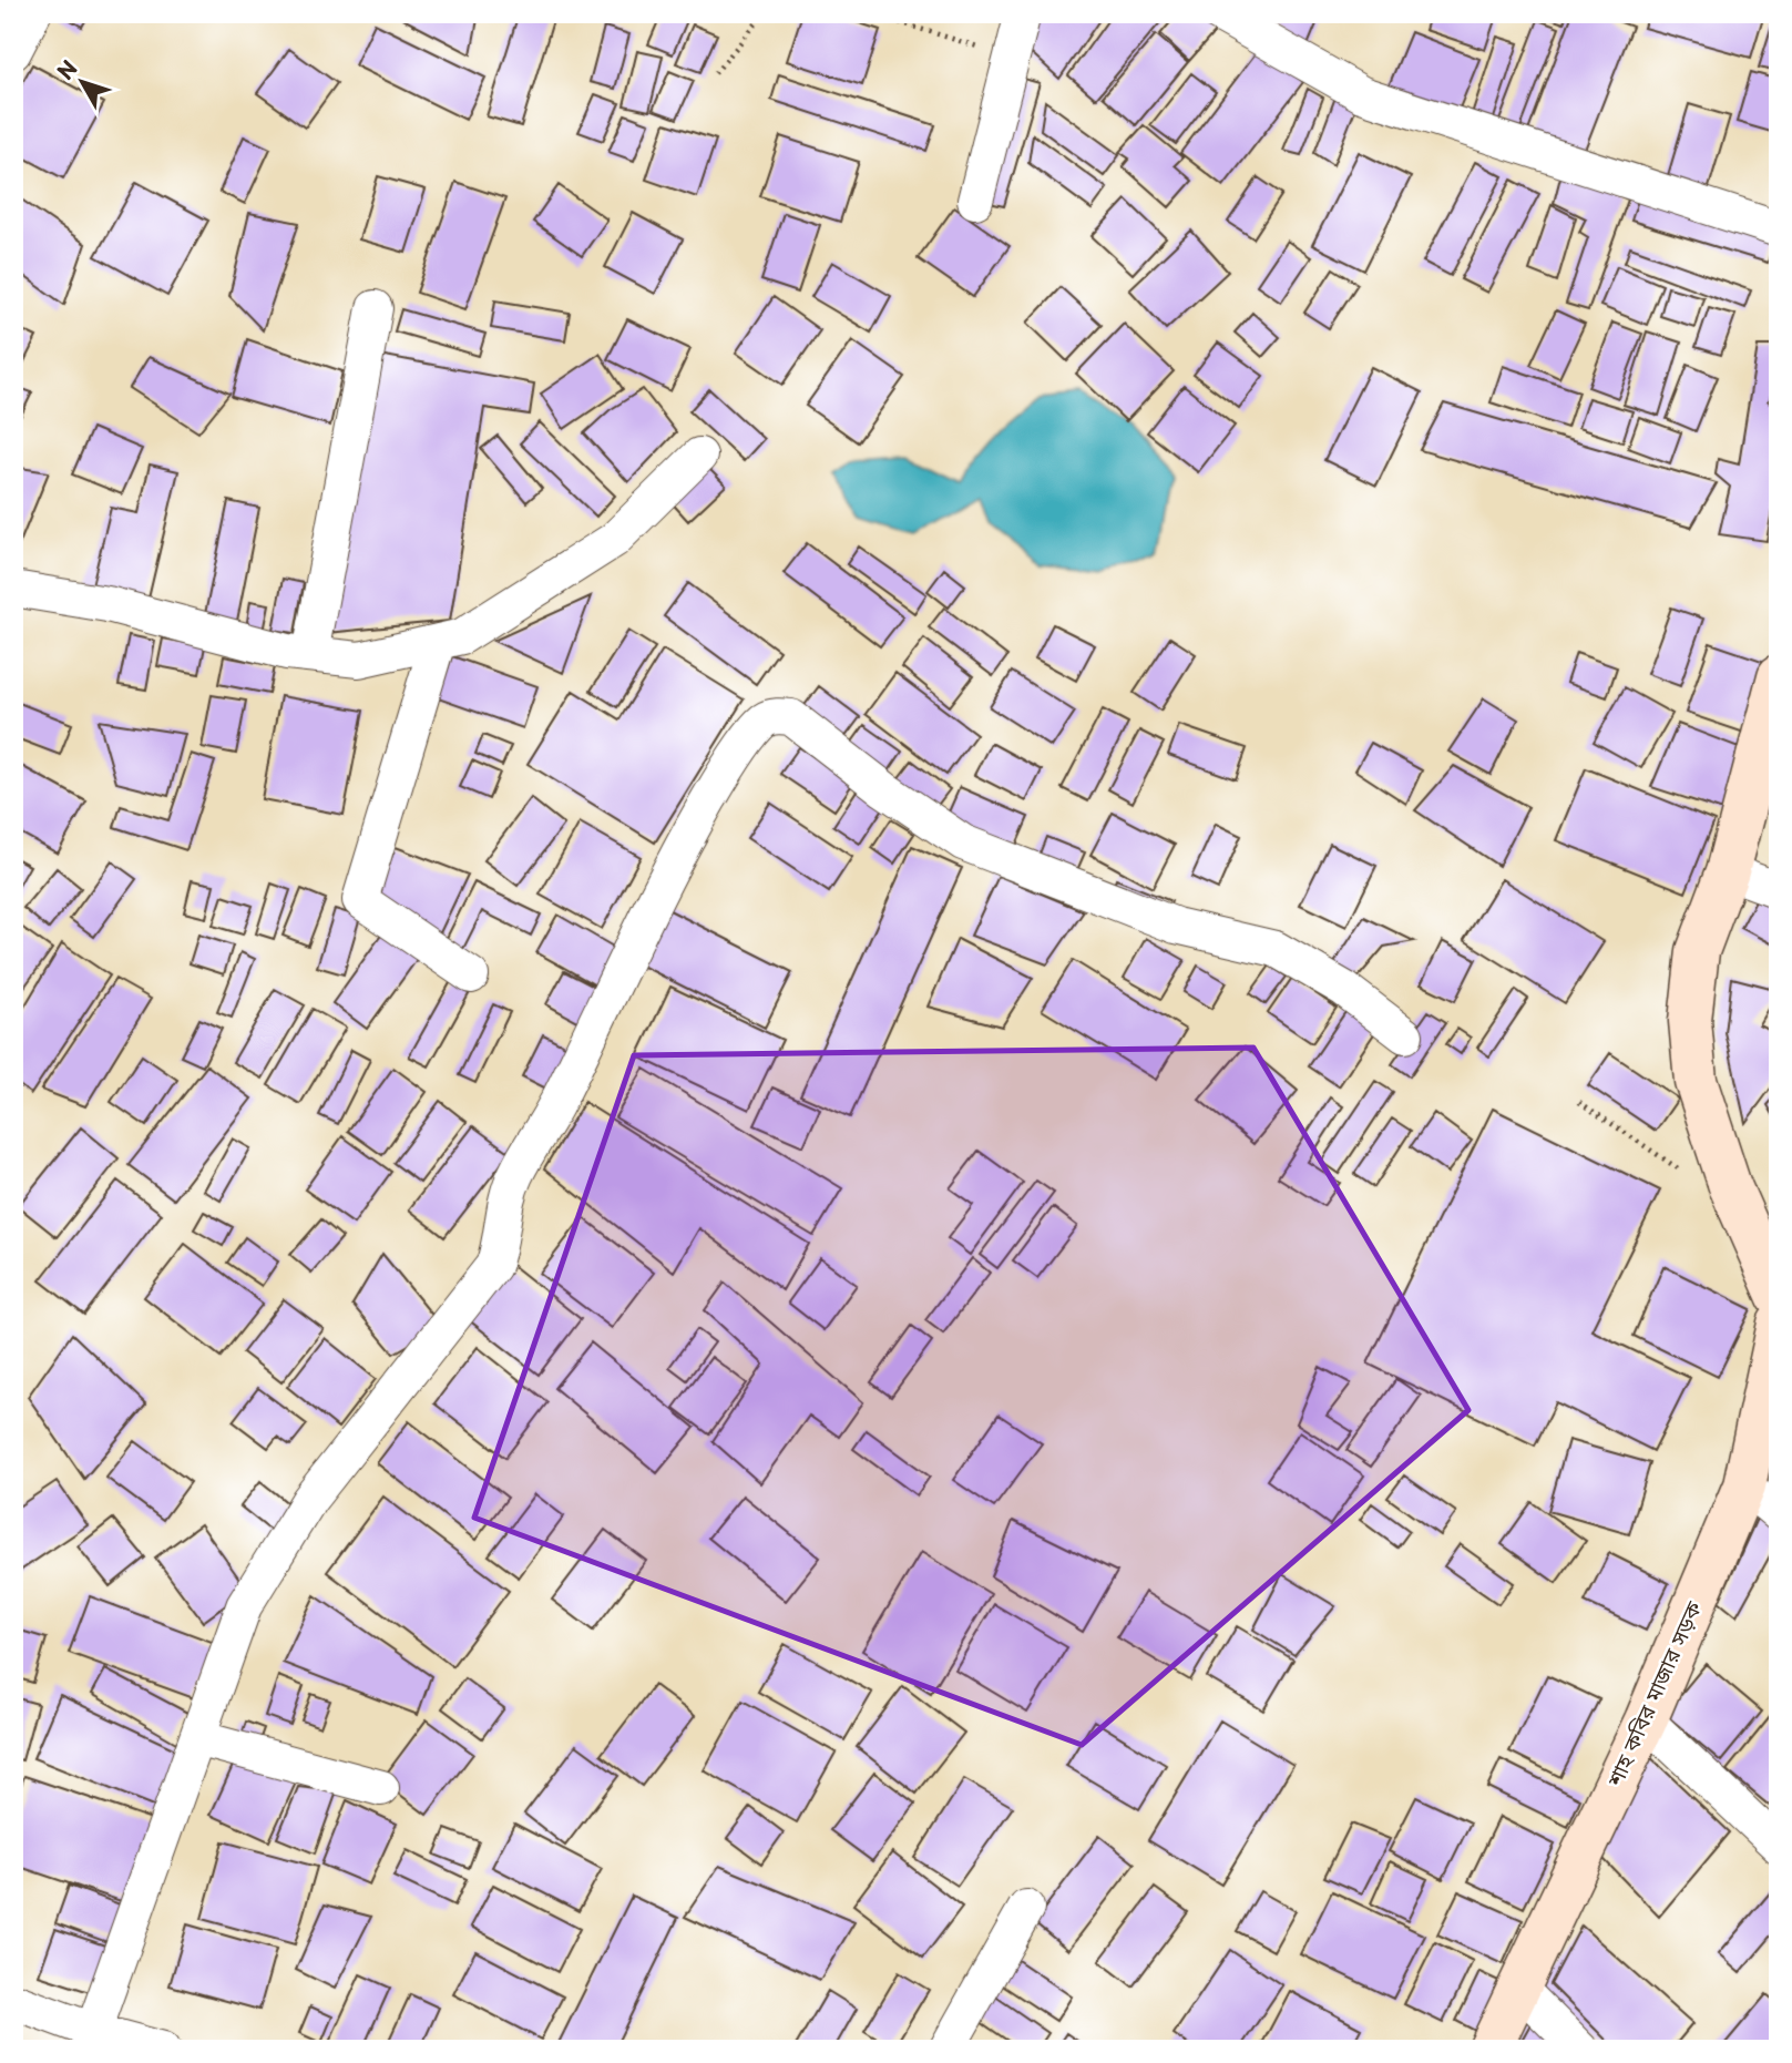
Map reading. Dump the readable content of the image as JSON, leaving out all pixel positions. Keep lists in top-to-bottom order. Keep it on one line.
{"streets":{"main road":["শাহ কবির মাজার সড়ক"]},"north":"top left"}
